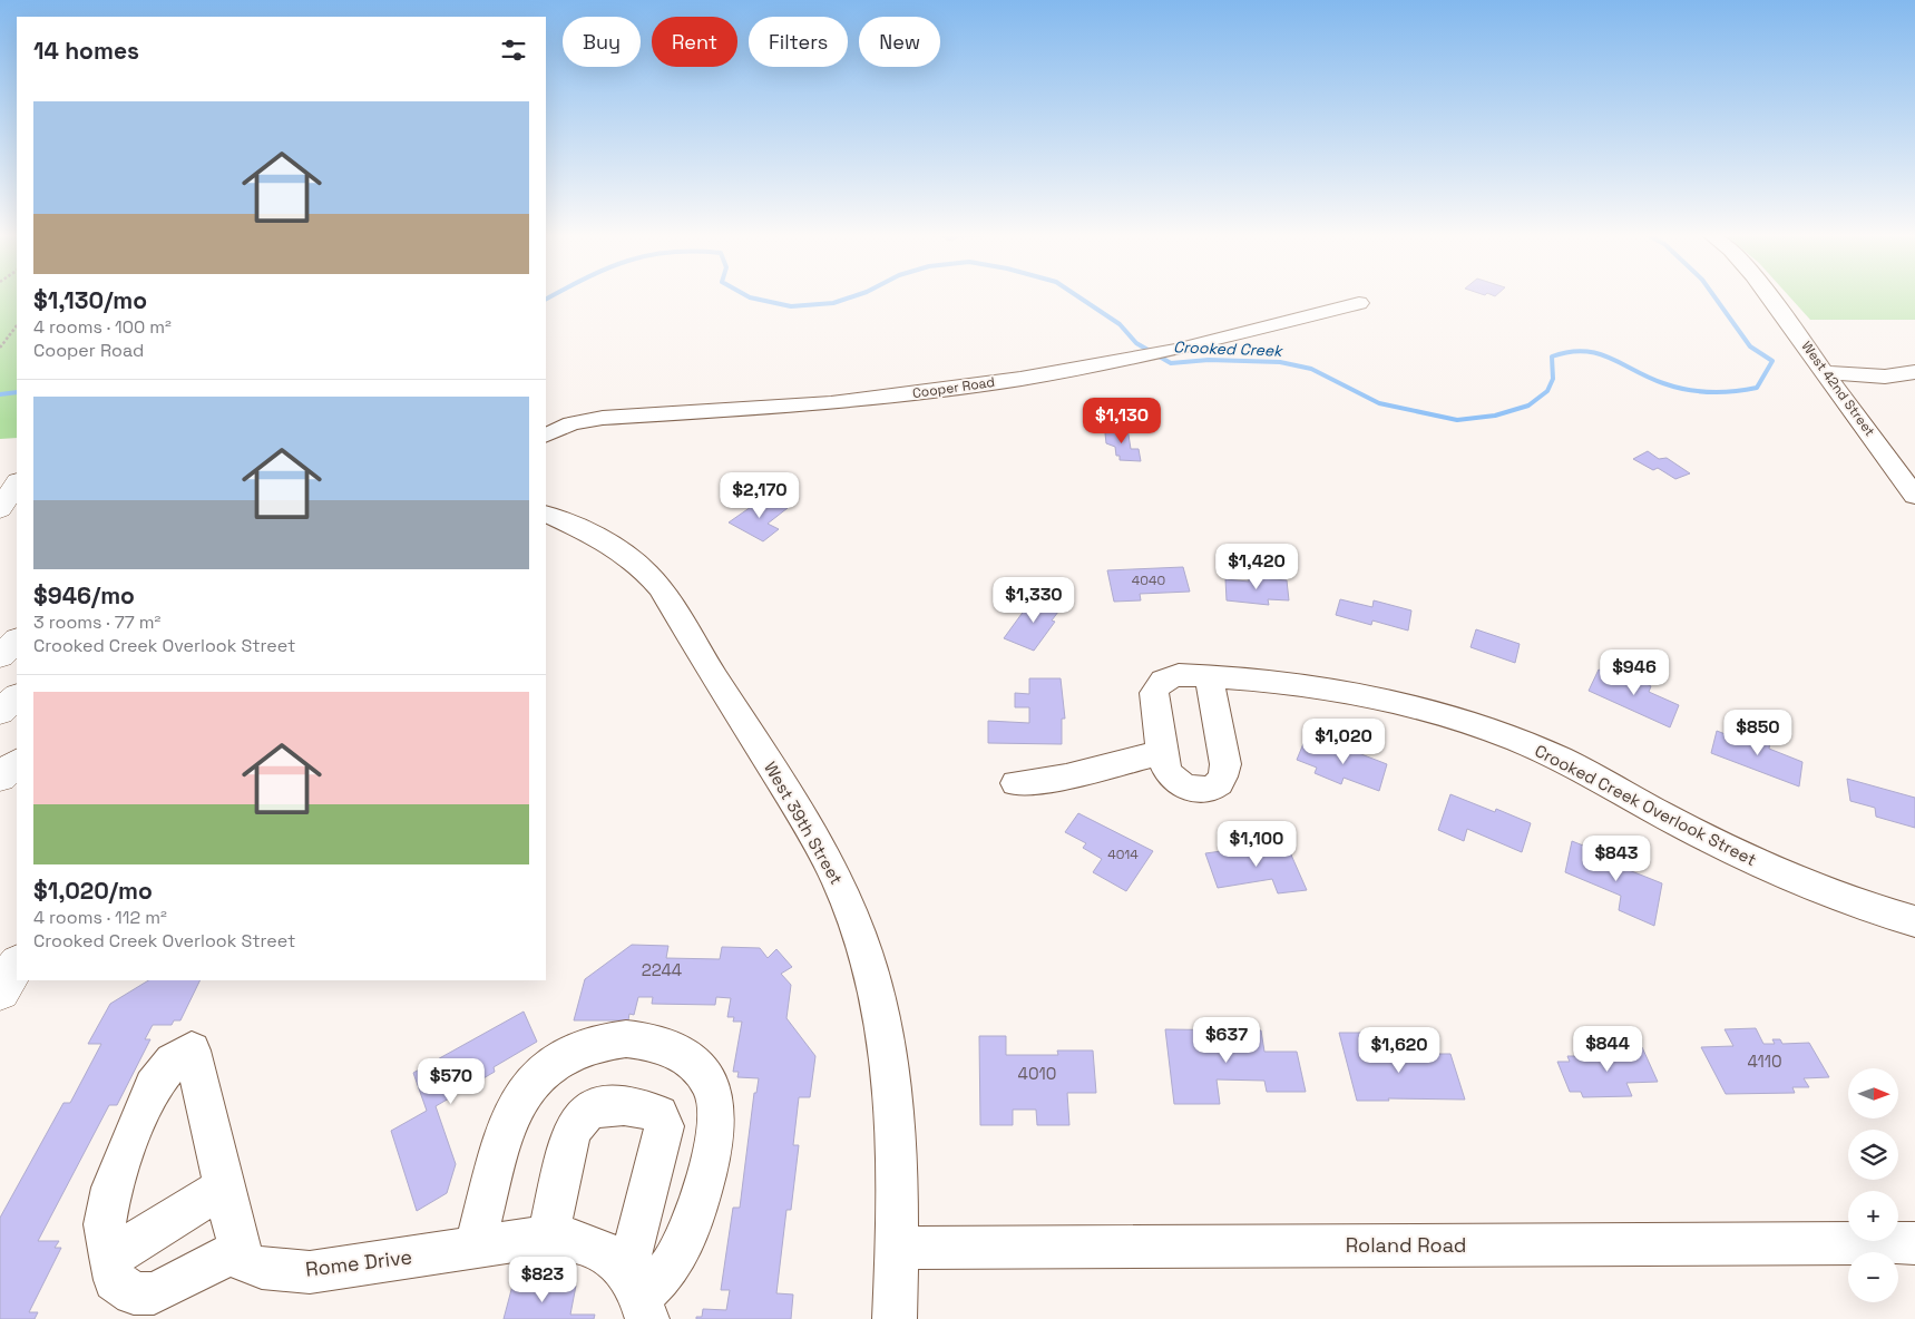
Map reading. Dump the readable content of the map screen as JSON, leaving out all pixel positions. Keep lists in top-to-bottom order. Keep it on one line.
{"streets":{"street":["Cooper Road","West 42nd Street","Crooked Creek Overlook Street","West 39th Street","Roland Road","Rome Drive"]},"crossings":[["West 39th Street","Roland Road"]],"water":["Crooked Creek"],"house_numbers":["4040","4014","2244","4110","4010"],"north":"right","page":{"chip":["Buy","Rent","Filters","New"],"heading":"14 homes","list":[{"name":"$1,130/mo","note":"4 rooms · 100 m² · Cooper Road"},{"name":"$946/mo","note":"3 rooms · 77 m² · Crooked Creek Overlook Street"},{"name":"$1,020/mo","note":"4 rooms · 112 m² · Crooked Creek Overlook Street"}],"price":["$1,130","$2,170","$1,420","$1,330","$946","$850","$1,020","$1,100","$843","$637","$844","$1,620","$570","$823"],"map_buttons":["+","−"]}}
